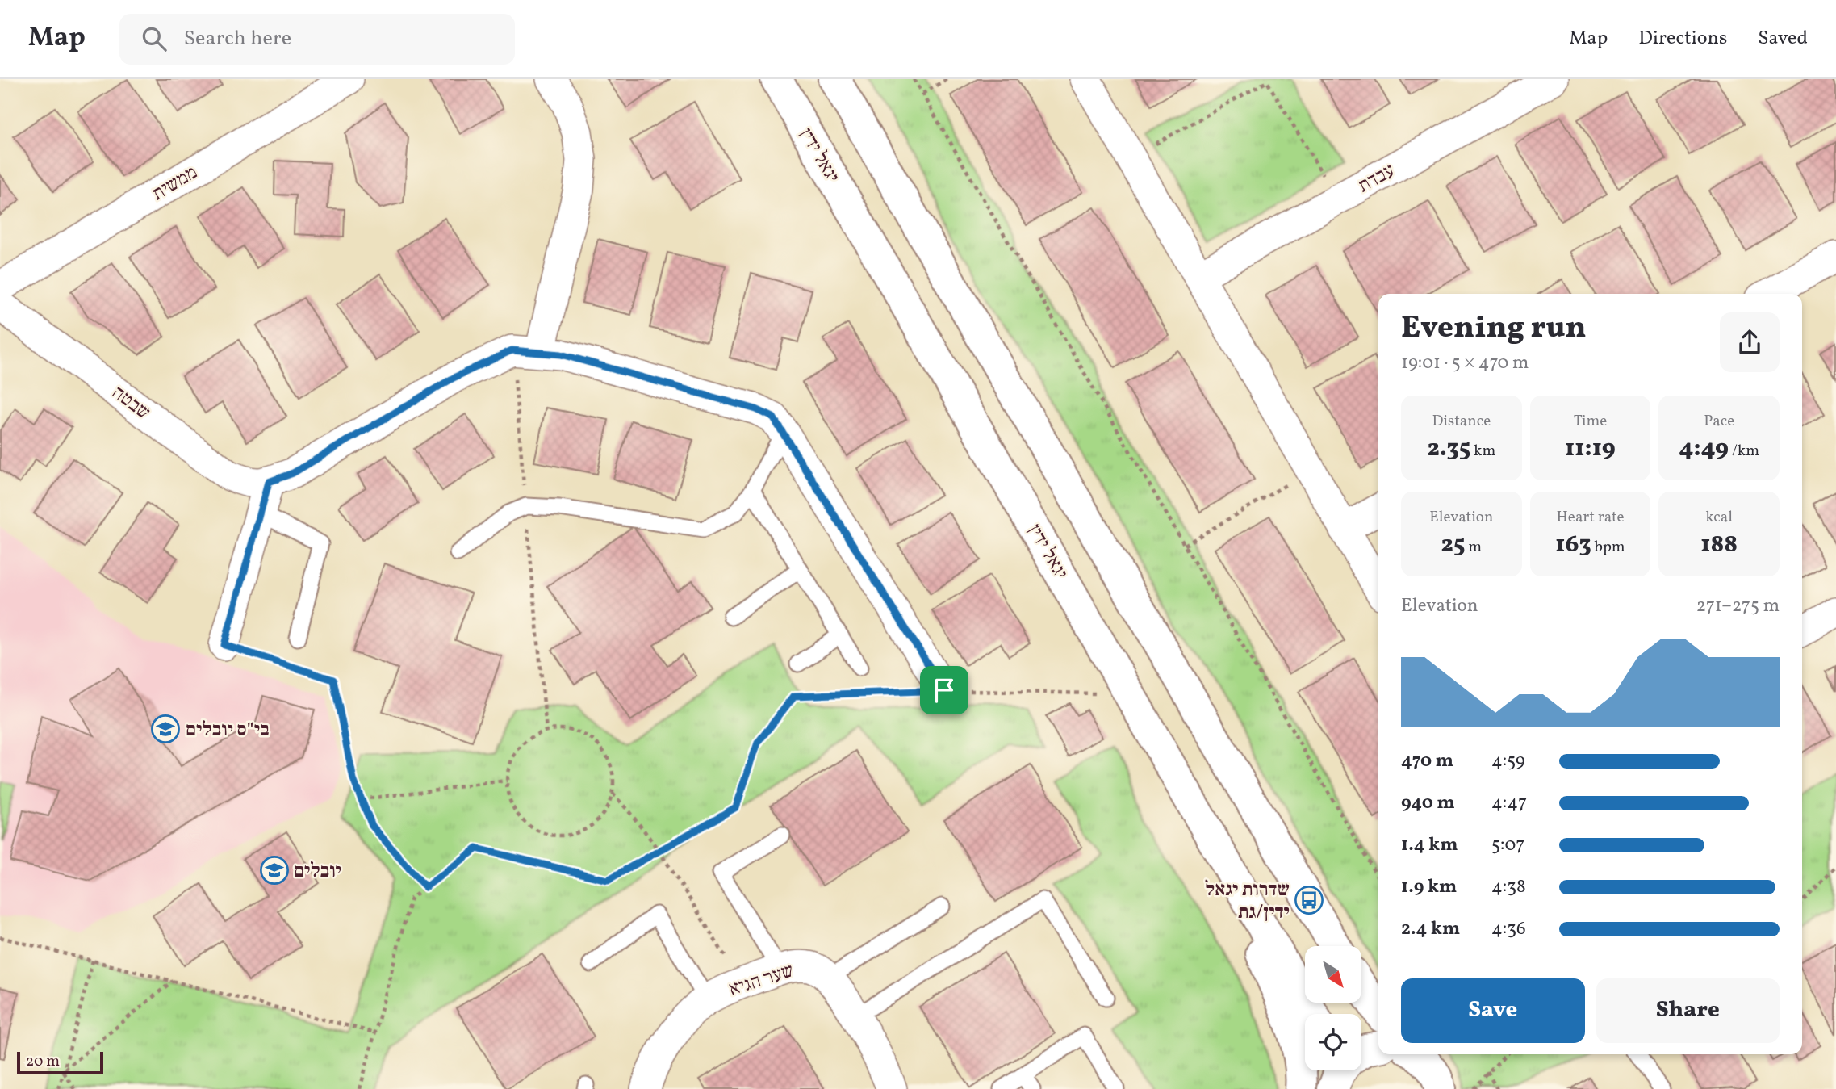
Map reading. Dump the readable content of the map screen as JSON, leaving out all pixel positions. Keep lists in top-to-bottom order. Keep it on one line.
{"streets":{"main road":["יגאל ידין"],"street":["עבדת","ממשית","שבטה","שער הגיא"]},"places":{"school or university":["בי\"ס יובלים","יובלים"],"bus stop":["שדרות יגאל ידין/גת"]},"scale_bar":"20 m","north":"bottom right","page":{"header":"Map","search":"Search here","nav":["Map","Directions","Saved"],"heading":["Evening run","19:01 · 5 × 470 m"],"stats":[["Distance","2.35 km"],["Time","11:19"],["Pace","4:49 /km"],["Elevation","25 m"],["Heart rate","163 bpm"],["kcal","188"]],"chart":["Elevation","271–275 m"],"list":[{"name":"470 m","note":"4:59"},{"name":"940 m","note":"4:47"},{"name":"1.4 km","note":"5:07"},{"name":"1.9 km","note":"4:38"},{"name":"2.4 km","note":"4:36"}],"buttons":["Save","Share"],"scale":"20 m"}}
